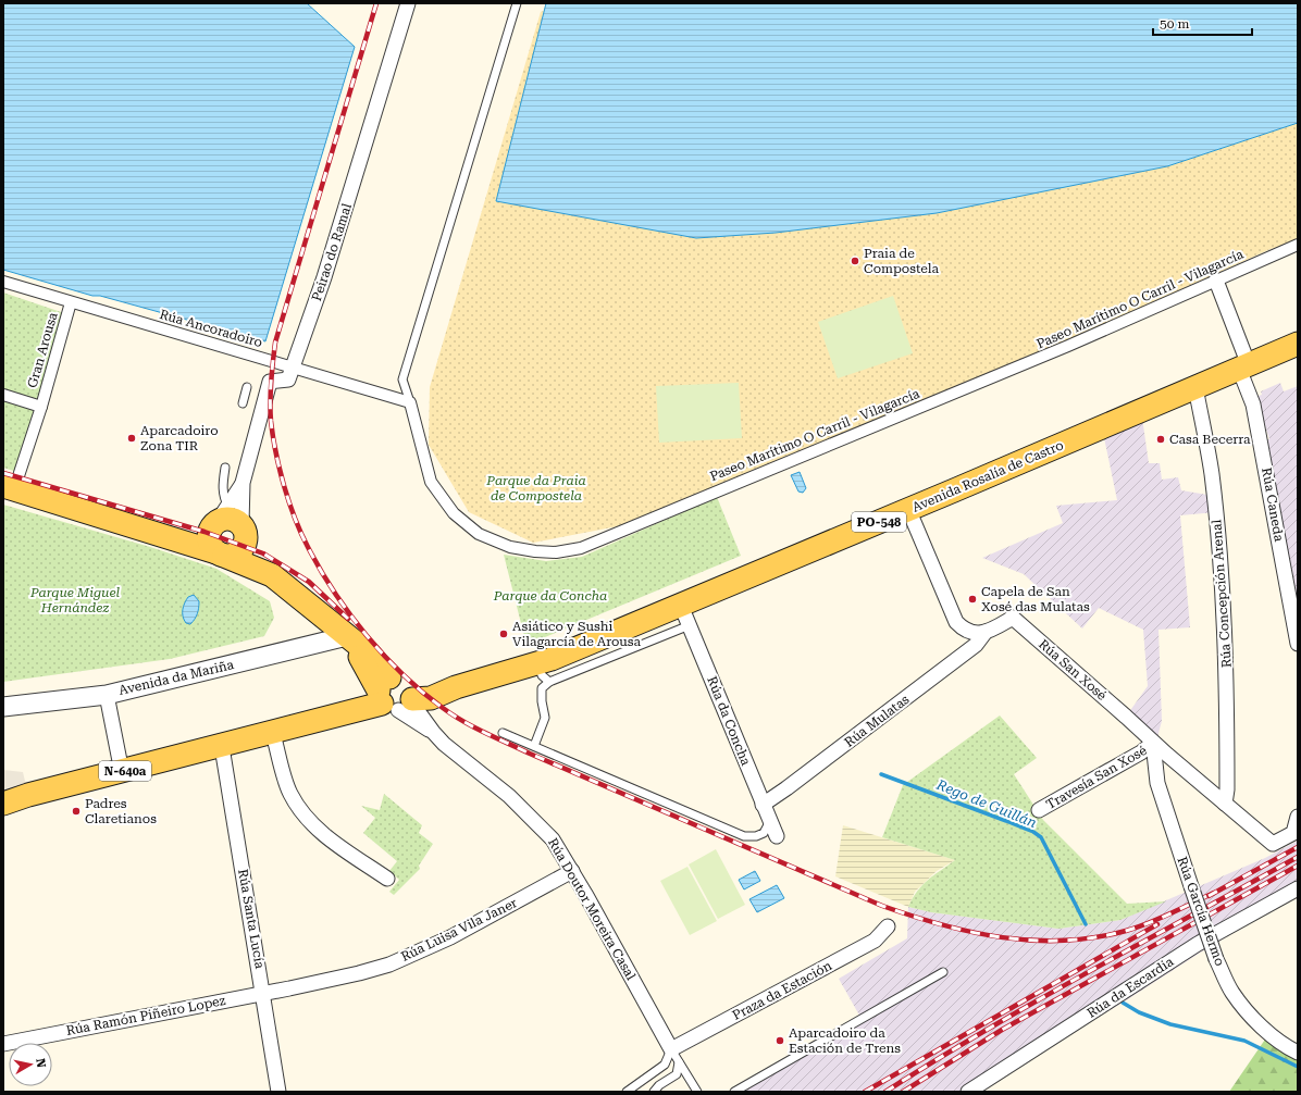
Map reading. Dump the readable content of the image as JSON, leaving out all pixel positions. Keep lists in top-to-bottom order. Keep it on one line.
{"streets":{"main road":["Avenida Rosalía de Castro","PO-548","N-640a"],"street":["Peirao do Ramal","Paseo Marítimo O Carril - Vilagarcía","Rúa Ancoradoiro","Gran Arousa","Rúa Caneda","Rúa Concepción Arenal","Rúa San Xosé","Avenida da Mariña","Rúa da Concha","Rúa Mulatas","Travesía San Xosé","Rúa Doutor Moreira Casal","Rúa García Hermo","Rúa Santa Lucía","Rúa Luisa Vila Janer","Rúa da Escardia","Praza da Estación","Rúa Ramón Piñeiro Lopez"]},"crossings":[["Peirao do Ramal","Rúa Ancoradoiro"],["Paseo Marítimo O Carril - Vilagarcía","Rúa Ancoradoiro"],["Paseo Marítimo O Carril - Vilagarcía","Rúa Caneda"],["Rúa Ancoradoiro","Gran Arousa"],["Avenida Rosalía de Castro","Rúa Caneda"],["Avenida Rosalía de Castro","Rúa Concepción Arenal"],["Avenida Rosalía de Castro","Rúa da Concha"],["Avenida Rosalía de Castro","N-640a"],["Avenida Rosalía de Castro","Rúa Doutor Moreira Casal"],["Rúa Concepción Arenal","Rúa San Xosé"],["Rúa San Xosé","Rúa Mulatas"],["Rúa San Xosé","Travesía San Xosé"],["Rúa San Xosé","Rúa García Hermo"],["Rúa da Concha","Rúa Mulatas"],["N-640a","Rúa Doutor Moreira Casal"],["N-640a","Rúa Santa Lucía"],["Travesía San Xosé","Rúa García Hermo"],["Rúa Doutor Moreira Casal","Rúa Luisa Vila Janer"],["Rúa Doutor Moreira Casal","Praza da Estación"],["Rúa Santa Lucía","Rúa Luisa Vila Janer"],["Rúa Santa Lucía","Rúa Ramón Piñeiro Lopez"],["Rúa Luisa Vila Janer","Rúa Ramón Piñeiro Lopez"]],"water":["Rego de Guillán"],"parks":["Parque da Praia de Compostela","Parque Miguel Hernández","Parque da Concha"],"places":["Praia de Compostela","Aparcadoiro Zona TIR","Casa Becerra","Capela de San Xosé das Mulatas","Asiático y Sushi Vilagarcía de Arousa","Padres Claretianos","Aparcadoiro da Estación de Trens"],"scale_bar":"50 m","north":"right"}
